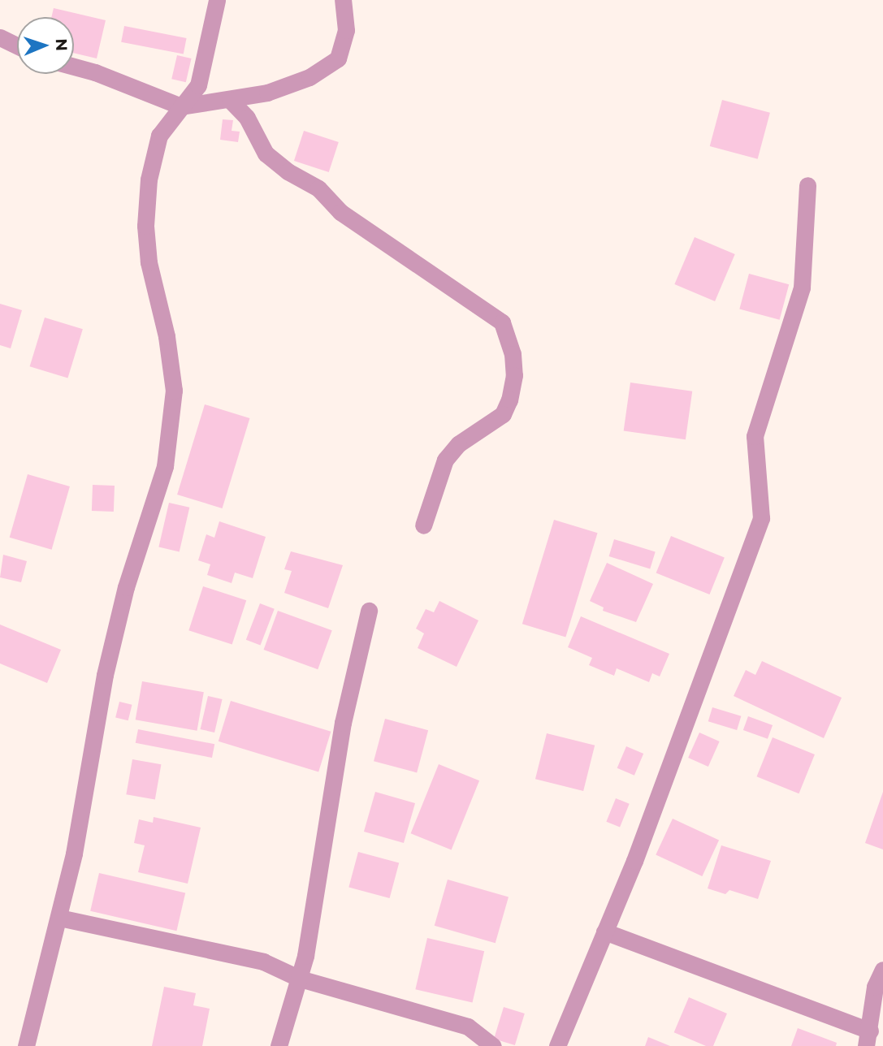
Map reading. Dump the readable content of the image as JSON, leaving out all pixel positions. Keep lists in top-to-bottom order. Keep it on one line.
{"north":"right"}
